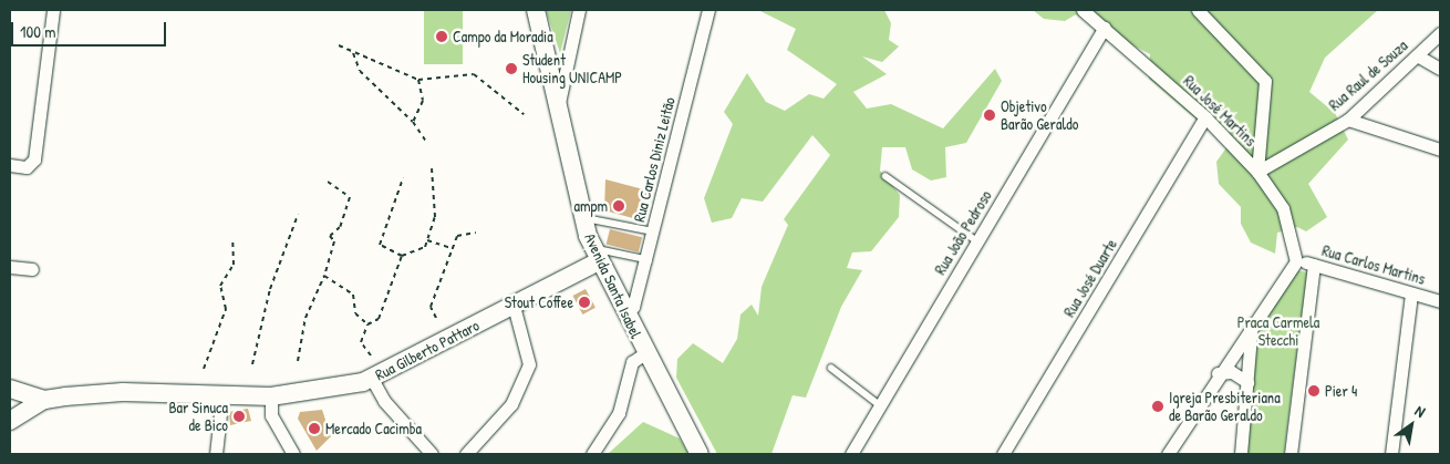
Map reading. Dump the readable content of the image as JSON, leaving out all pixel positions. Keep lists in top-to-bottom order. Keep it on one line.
{"streets":{"main road":["Avenida Santa Isabel","Rua Gilberto Pattaro"],"street":["Rua Raul de Souza","Rua José Martins","Rua Carlos Diniz Leitão","Rua João Pedroso","Rua Carlos Martins","Rua José Duarte"]},"crossings":[["Rua Raul de Souza","Rua José Martins"],["Rua José Martins","Rua João Pedroso"],["Rua José Martins","Rua Carlos Martins"],["Rua José Martins","Rua José Duarte"],["Rua Carlos Diniz Leitão","Avenida Santa Isabel"],["Avenida Santa Isabel","Rua Gilberto Pattaro"]],"parks":["Praca Carmela Stecchi"],"places":["Campo da Moradia","Student Housing UNICAMP","Objetivo Barão Geraldo","ampm","Stout Coffee","Pier 4","Igreja Presbiteriana de Barão Geraldo","Bar Sinuca de Bico","Mercado Cacimba"],"scale_bar":"100 m","north":"top right"}
